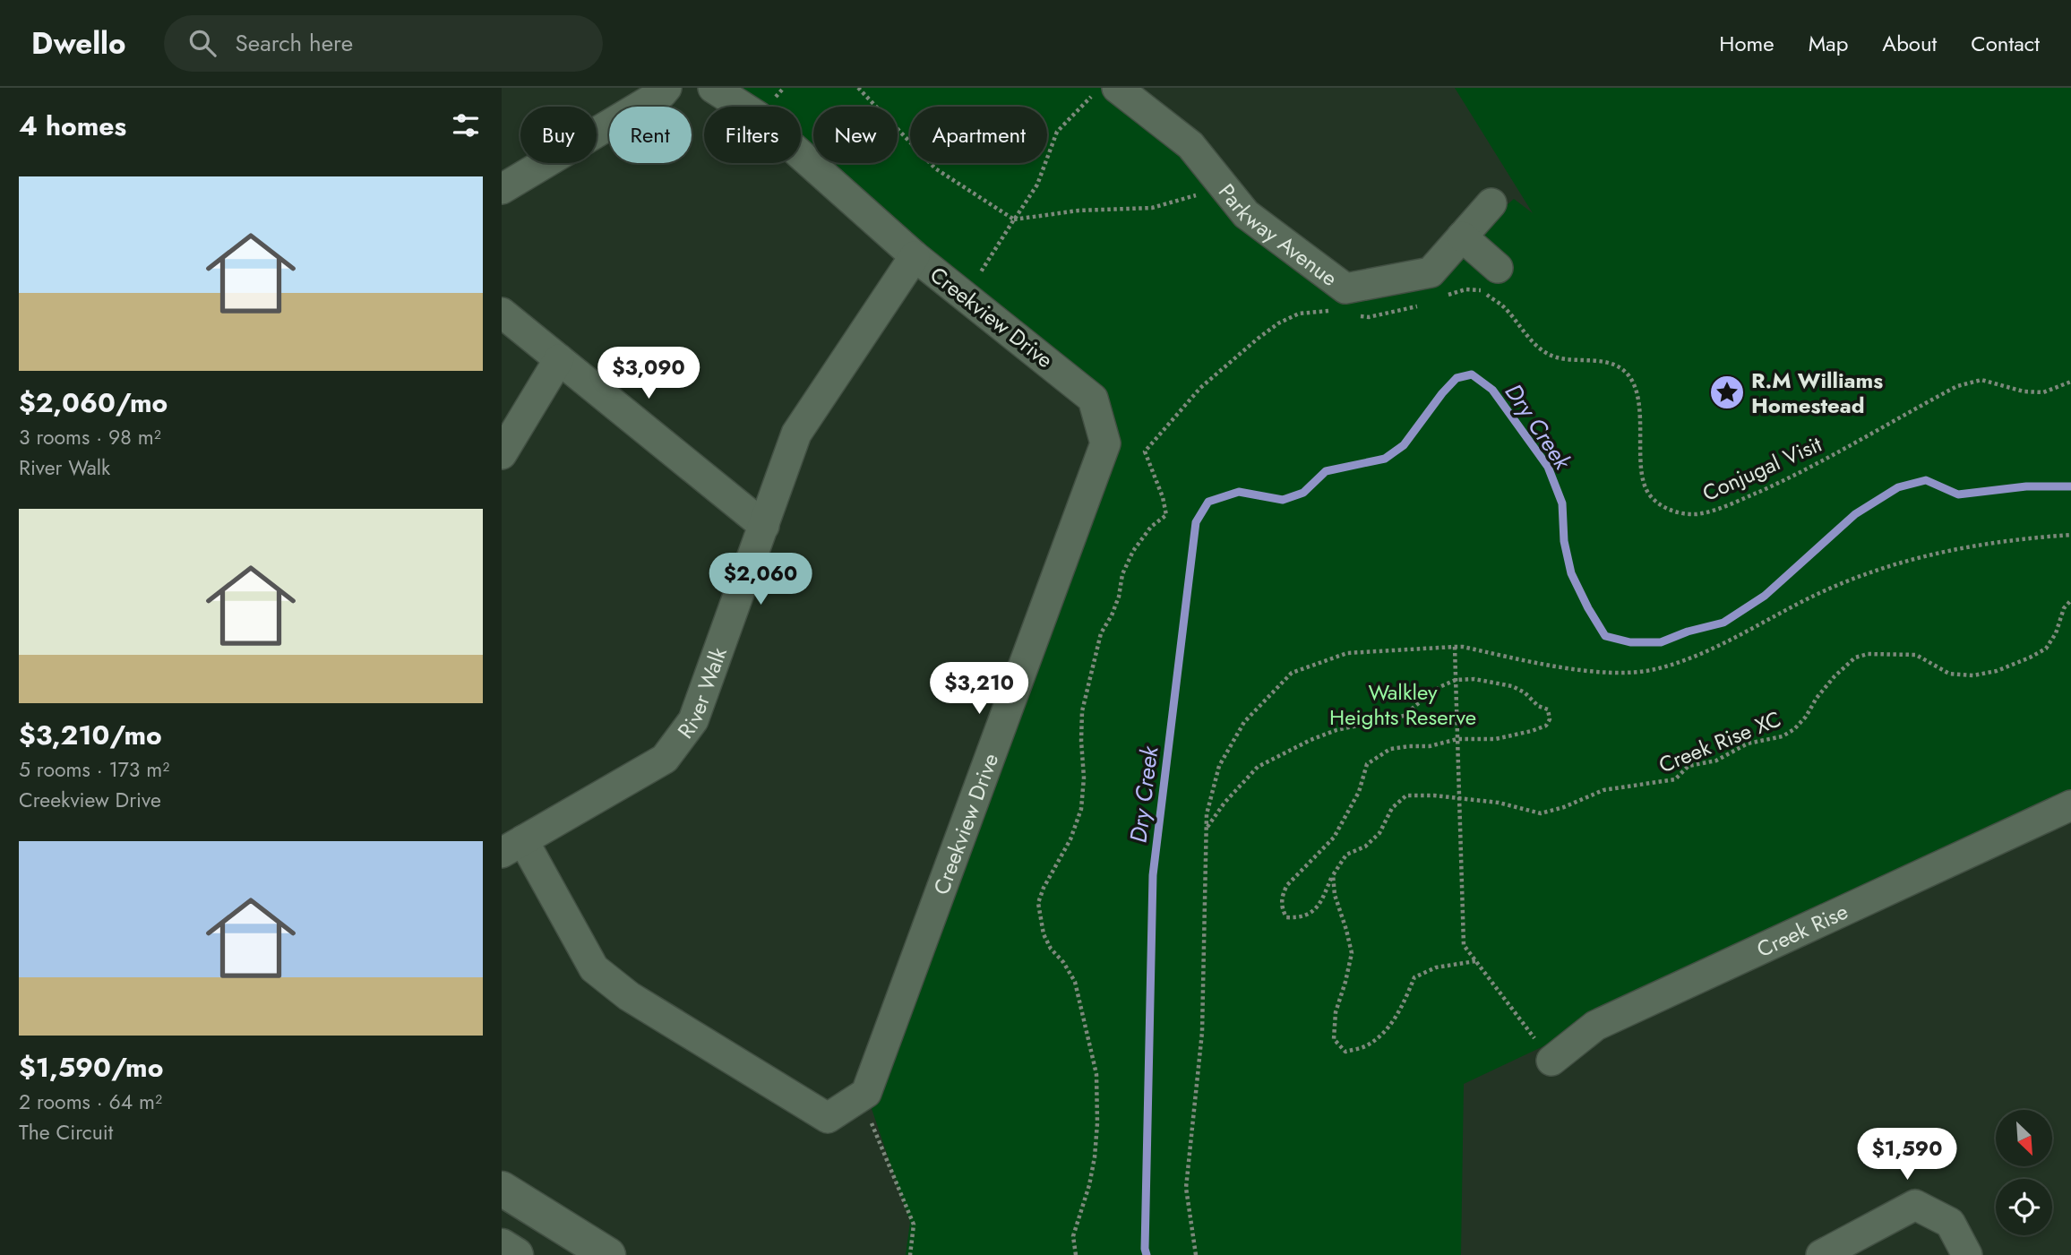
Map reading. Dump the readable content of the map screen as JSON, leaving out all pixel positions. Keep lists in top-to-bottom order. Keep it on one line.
{"streets":{"street":["Parkway Avenue","Creekview Drive","River Walk","Creek Rise"],"path":["Conjugal Visit","Creek Rise XC"]},"crossings":[["Creekview Drive","River Walk"]],"water":["Dry Creek"],"parks":["Walkley Heights Reserve"],"places":{"place":["R.M Williams Homestead"]},"north":"bottom right","page":{"header":"Dwello","search":"Search here","nav":["Home","Map","About","Contact"],"heading":"4 homes","chip":["Buy","Rent","Filters","New","Apartment"],"list":[{"name":"$2,060/mo","note":"3 rooms · 98 m² · River Walk"},{"name":"$3,210/mo","note":"5 rooms · 173 m² · Creekview Drive"},{"name":"$1,590/mo","note":"2 rooms · 64 m² · The Circuit"}],"price":["$3,090","$2,060","$3,210","$1,590"]}}
